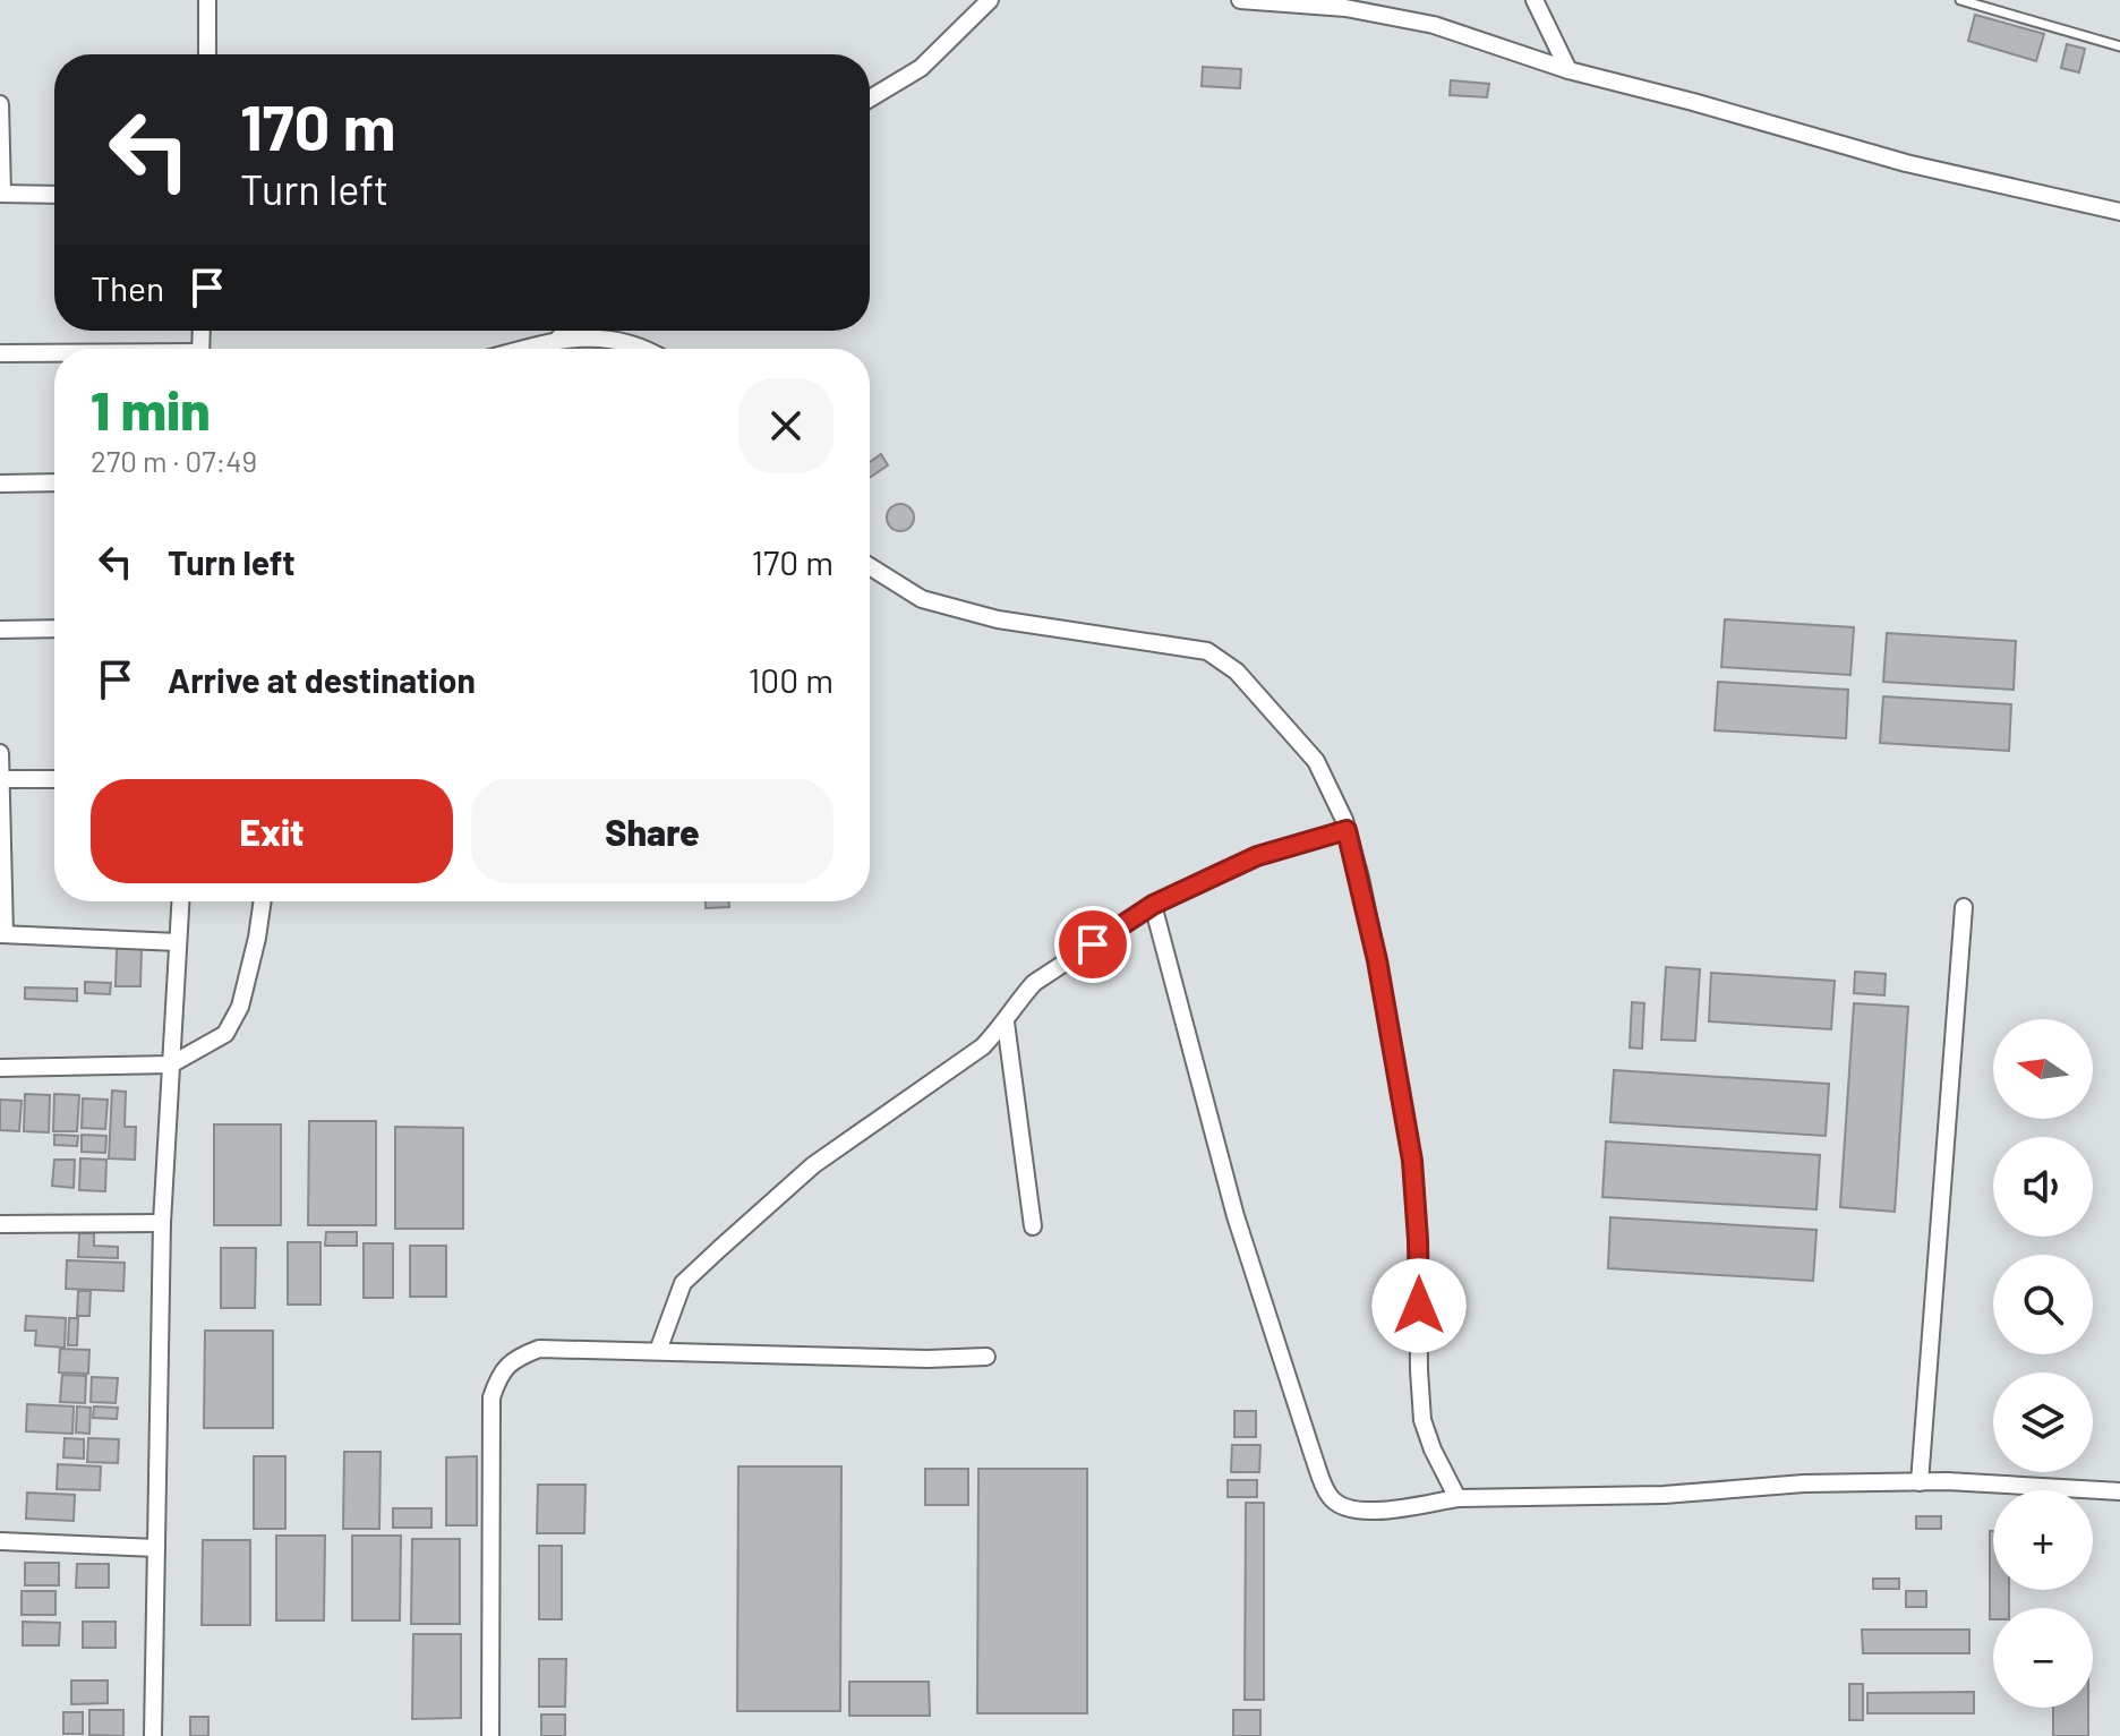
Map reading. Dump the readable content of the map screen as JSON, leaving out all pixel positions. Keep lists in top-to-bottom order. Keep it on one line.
{"north":"left","page":{"turn":["170 m","Turn left"],"then":"Then","heading":["1 min","270 m · 07:49"],"list":[{"name":"Turn left","value":"170 m"},{"name":"Arrive at destination","value":"100 m"}],"buttons":["Exit","Share"],"map_buttons":["+","−"]}}
